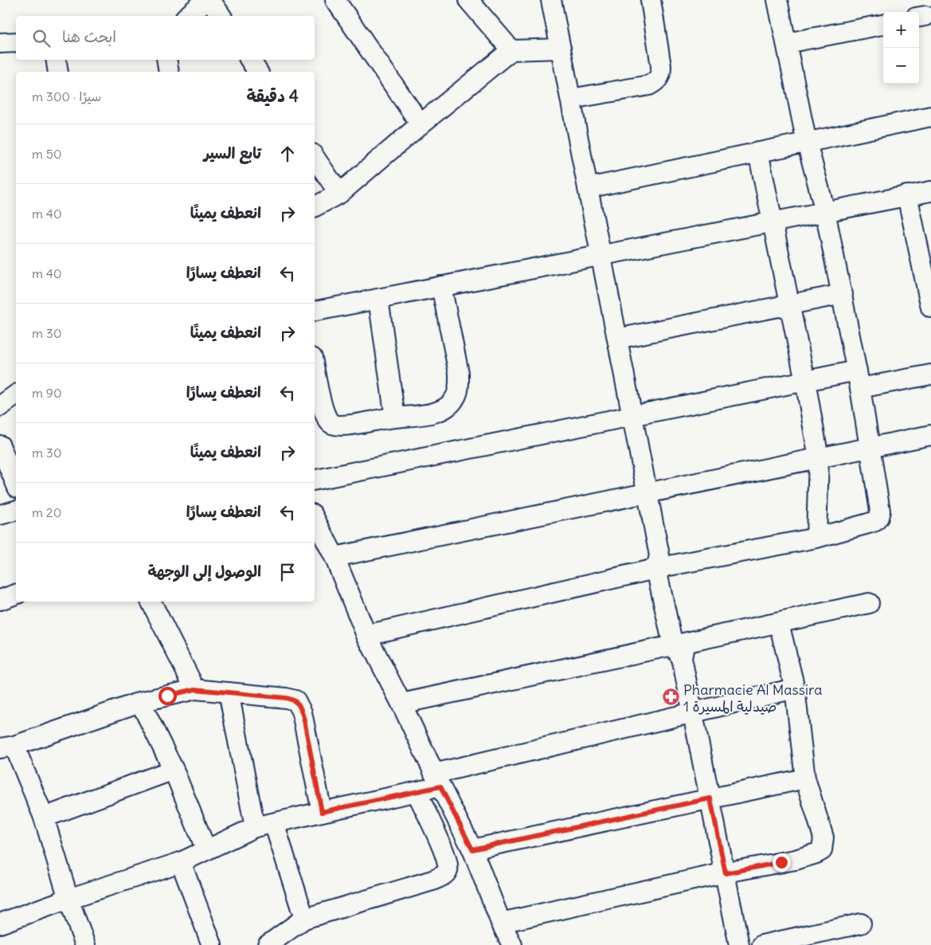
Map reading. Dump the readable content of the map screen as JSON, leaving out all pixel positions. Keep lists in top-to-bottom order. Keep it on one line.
{"places":{"pharmacy":["Pharmacie Al Massira 1 صيدلية المسيرة"]},"page":{"map_buttons":["+","−"],"search":"ابحث هنا","heading":["4 دقيقة","سيرًا · 300 m"],"list":[["تابع السير","50 m"],["انعطف يمينًا","40 m"],["انعطف يسارًا","40 m"],["انعطف يمينًا","30 m"],["انعطف يسارًا","90 m"],["انعطف يمينًا","30 m"],["انعطف يسارًا","20 m"],"الوصول إلى الوجهة"]}}
